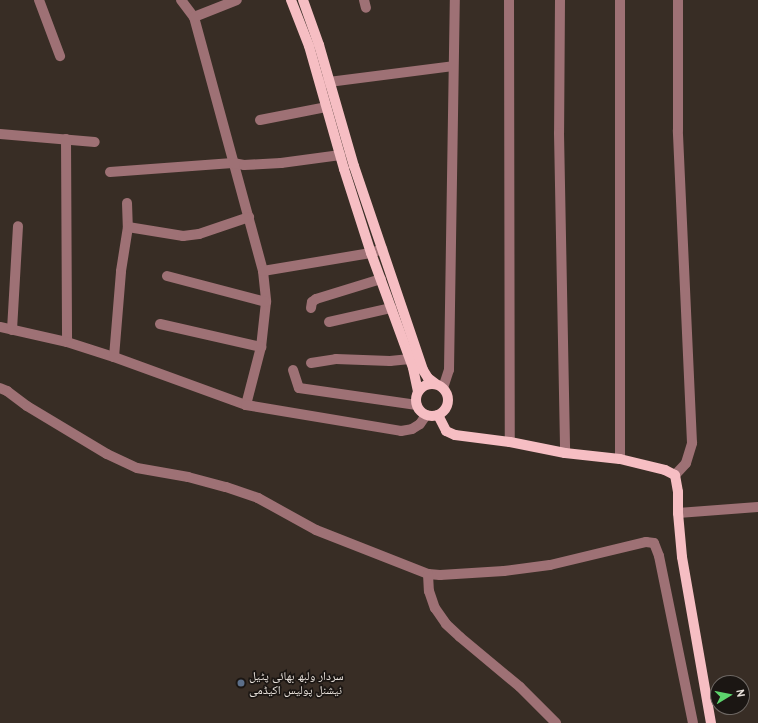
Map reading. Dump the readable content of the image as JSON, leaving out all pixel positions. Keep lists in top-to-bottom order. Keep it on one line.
{"places":["سردار ولبھ بھائی پٹیل نیشنل پولیس اکیڈمی"],"north":"right"}
